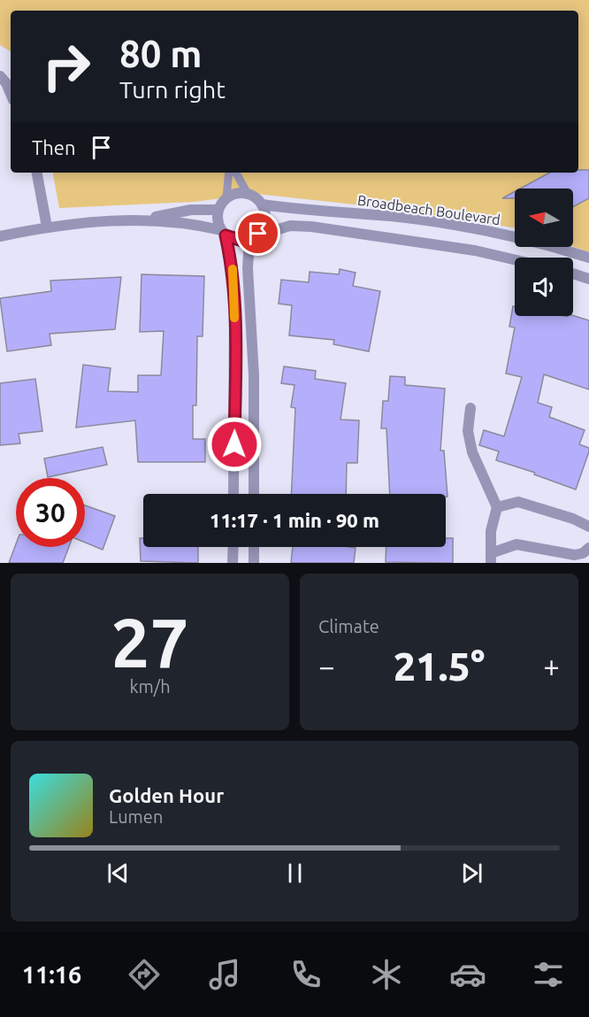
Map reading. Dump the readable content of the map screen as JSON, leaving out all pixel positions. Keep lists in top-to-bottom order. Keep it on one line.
{"streets":{"street":["Broadbeach Boulevard"]},"north":"left","page":{"turn":["80 m","Turn right"],"then":"Then","limit":"30","trip":"11:17 · 1 min · 90 m","tile":[["27","km/h"],"Climate"],"heat":["−","21.5°","+"],"song":["Golden Hour","Lumen"],"tabs":"11:16"}}
